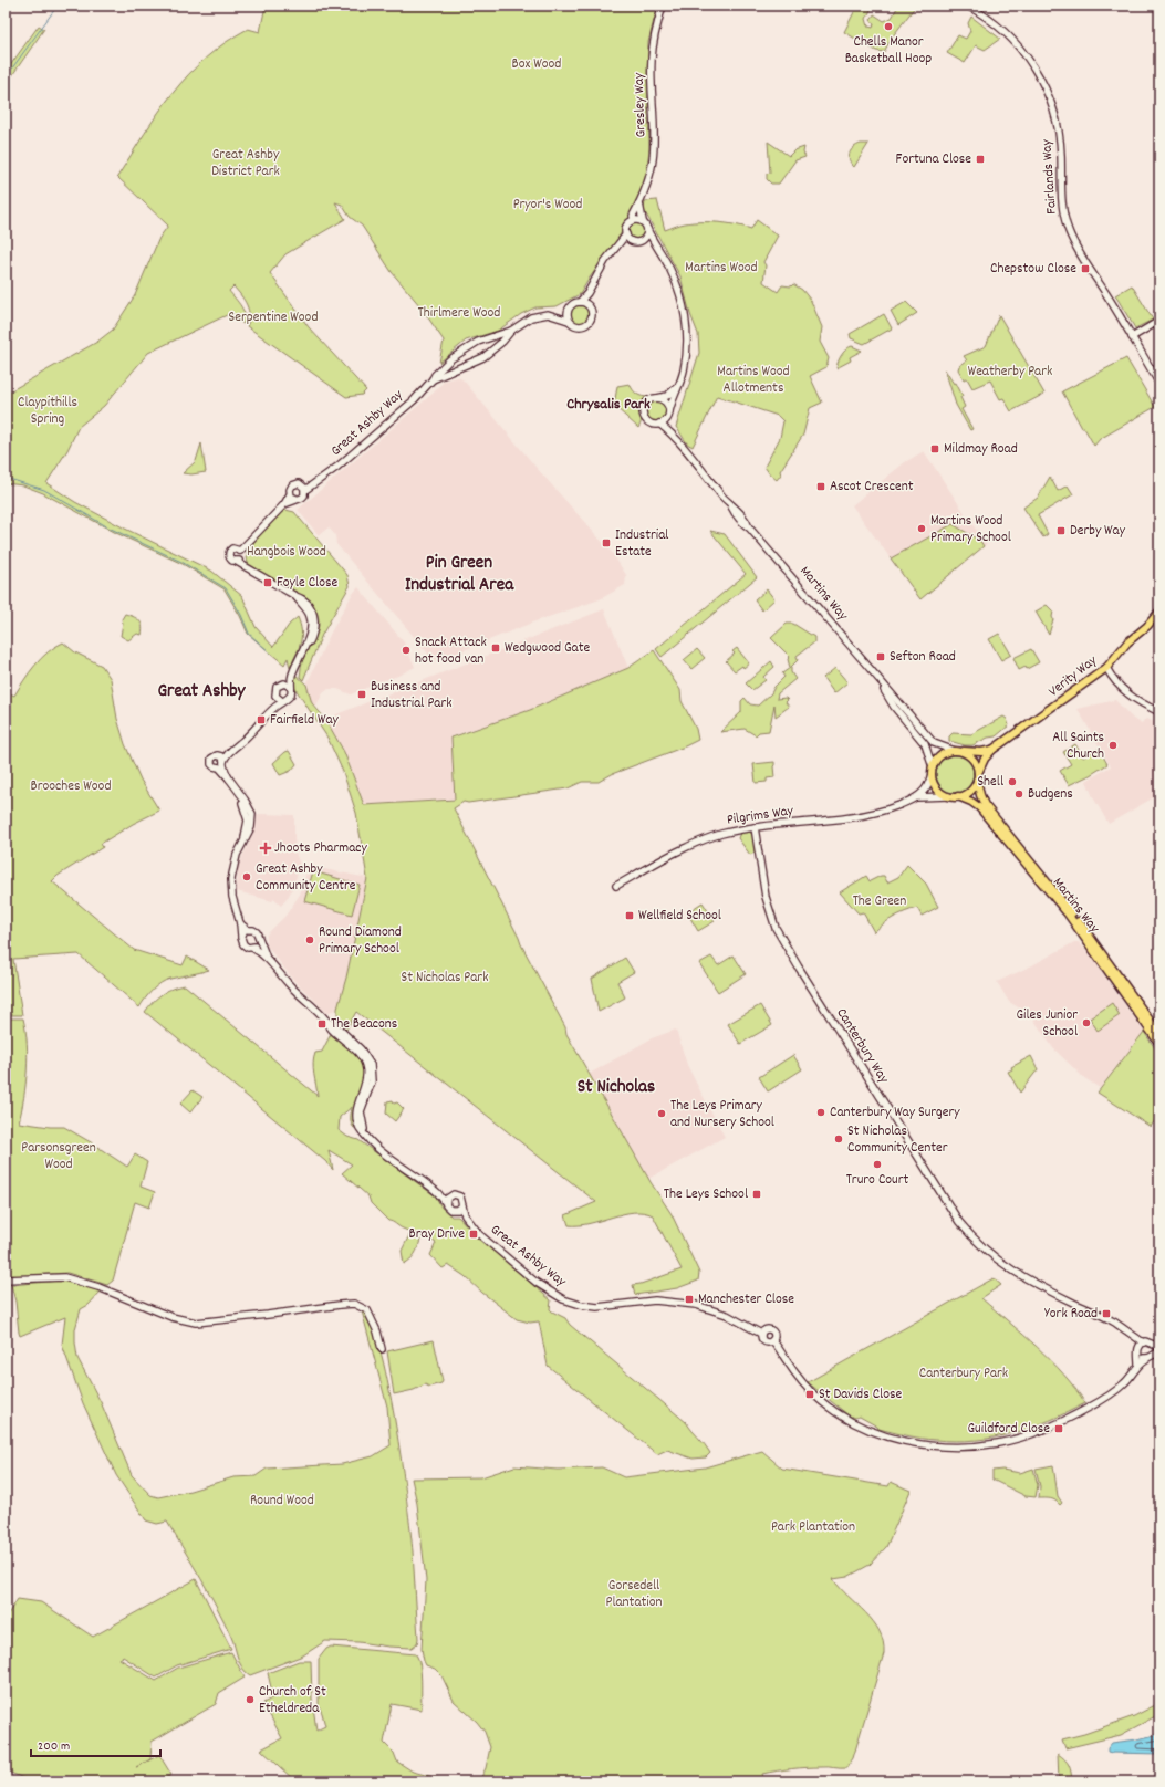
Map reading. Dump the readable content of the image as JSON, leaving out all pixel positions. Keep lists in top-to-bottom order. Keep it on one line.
{"streets":{"main road":["Martins Way","Verity Way"],"street":["Gresley Way","Fairlands Way","Great Ashby Way","Pilgrims Way","Canterbury Way"]},"crossings":[["Martins Way","Verity Way"],["Martins Way","Pilgrims Way"],["Verity Way","Pilgrims Way"],["Pilgrims Way","Canterbury Way"]],"districts":["Chrysalis Park","Pin Green Industrial Area","Great Ashby","St Nicholas"],"parks":["Box Wood","Great Ashby District Park","Pryor's Wood","Martins Wood","Thirlmere Wood","Serpentine Wood","Martins Wood Allotments","Weatherby Park","Claypithills Spring","Hangbois Wood","Brooches Wood","The Green","St Nicholas Park","Parsonsgreen Wood","Canterbury Park","Round Wood","Park Plantation","Gorsedell Plantation"],"places":{"other":["Chells Manor Basketball Hoop","Martins Wood Primary School","Snack Attack hot food van","All Saints Church","Shell","Budgens","Great Ashby Community Centre","Round Diamond Primary School","Giles Junior School","Canterbury Way Surgery","The Leys Primary and Nursery School","St Nicholas Community Center","Truro Court","Church of St Etheldreda"],"transit":["Fortuna Close","Chepstow Close","Mildmay Road","Ascot Crescent","Derby Way","Industrial Estate","Foyle Close","Wedgwood Gate","Sefton Road","Business and Industrial Park","Fairfield Way","Wellfield School","The Beacons","The Leys School","Bray Drive","Manchester Close","York Road","St Davids Close","Guildford Close"],"health":["Jhoots Pharmacy"]},"scale_bar":"200 m"}
